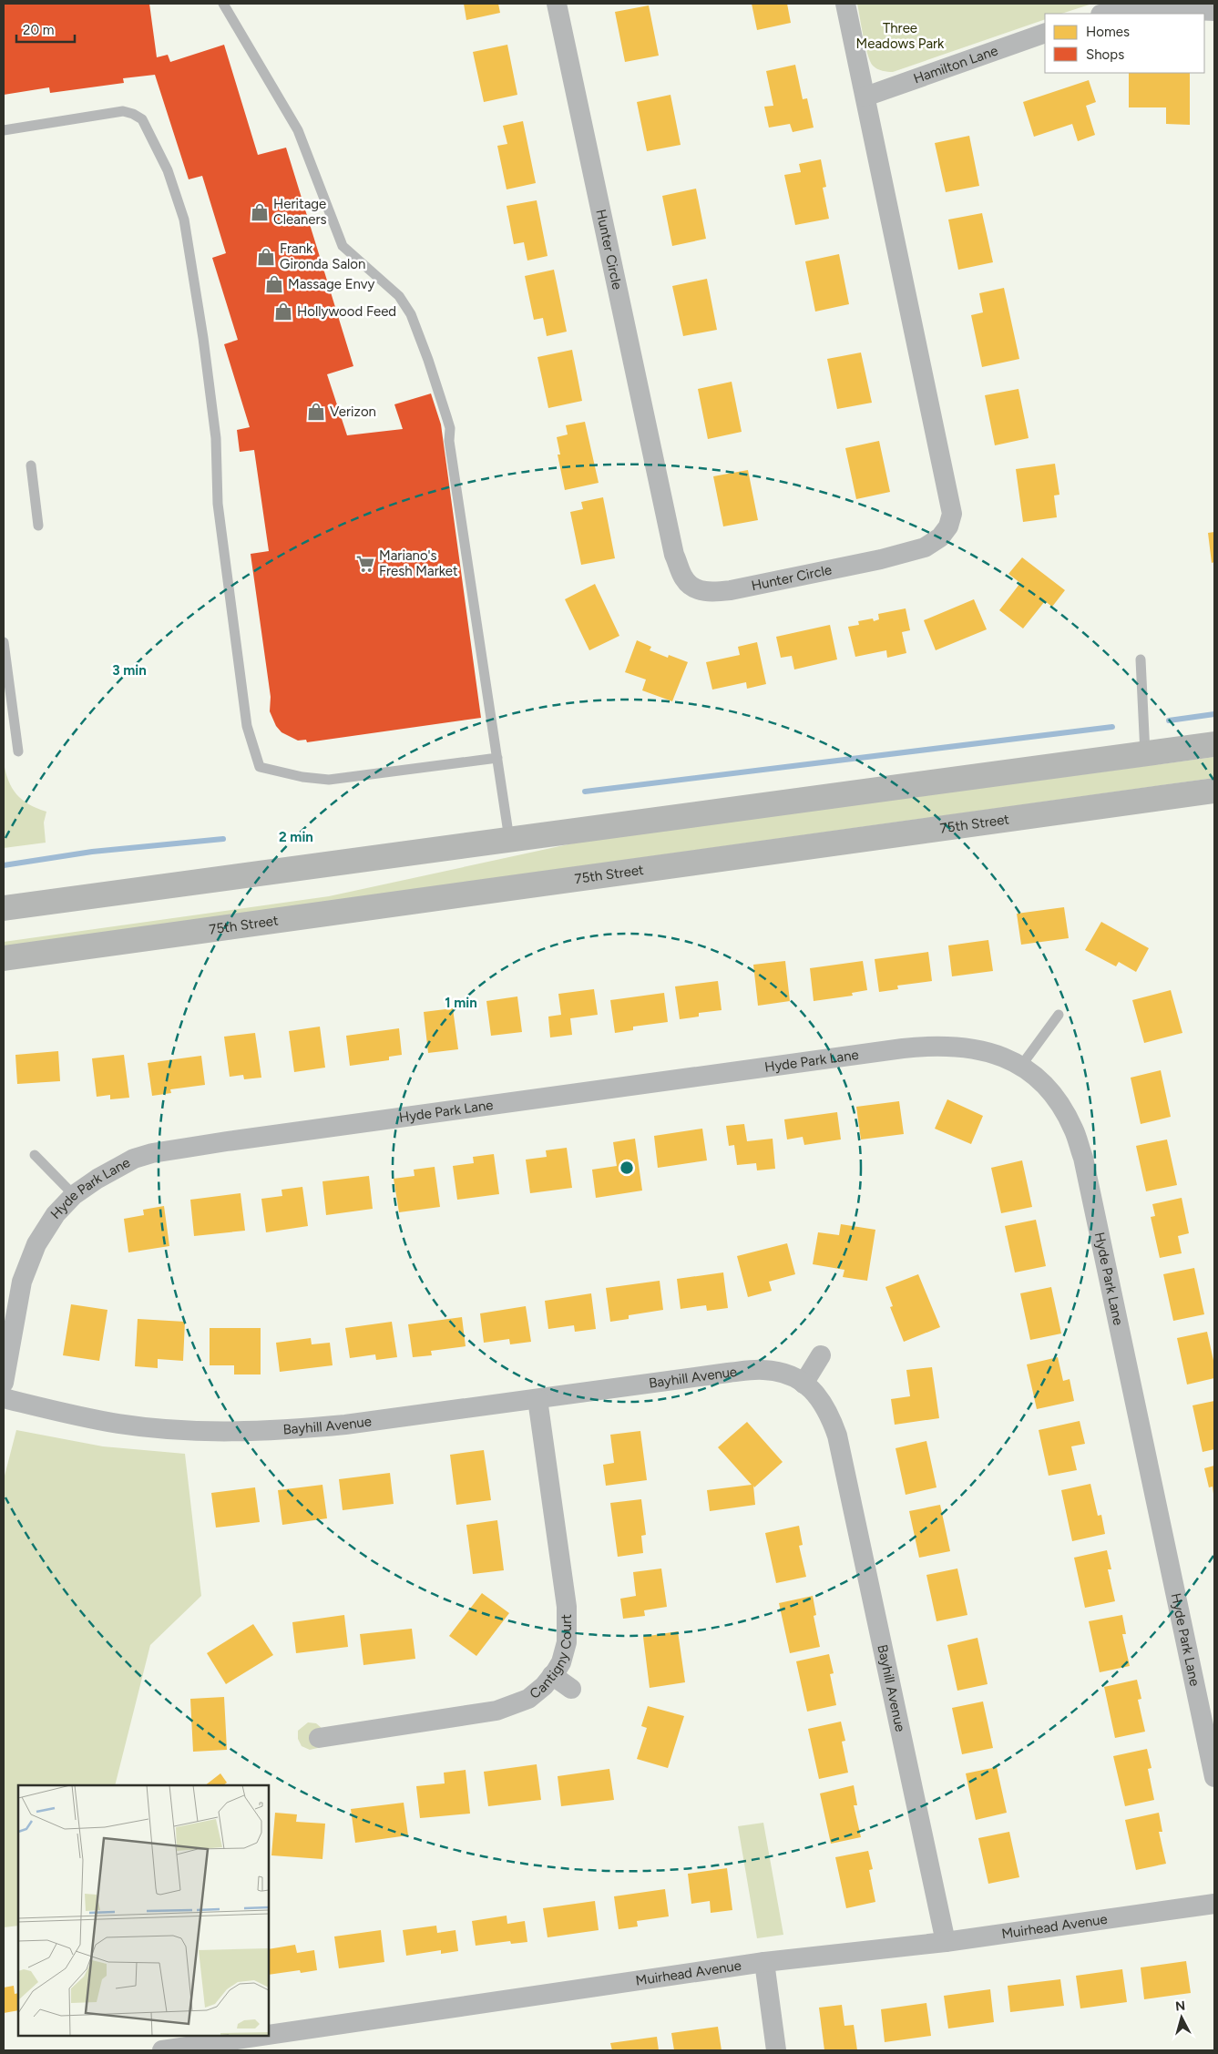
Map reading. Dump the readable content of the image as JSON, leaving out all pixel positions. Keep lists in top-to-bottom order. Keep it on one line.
{"streets":{"main road":["75th Street"],"street":["Hamilton Lane","Hunter Circle","Hyde Park Lane","Bayhill Avenue","Cantigny Court","Muirhead Avenue"]},"crossings":[["Hamilton Lane","Hunter Circle"],["Bayhill Avenue","Cantigny Court"],["Bayhill Avenue","Muirhead Avenue"]],"parks":["Three Meadows Park"],"places":{"shop":["Heritage Cleaners","Frank Gironda Salon","Massage Envy","Hollywood Feed","Verizon"],"supermarket":["Mariano's Fresh Market"]},"legend":["Homes","Shops"],"scale_bar":"20 m","north":"top","rings":["3 min","2 min","1 min"]}
